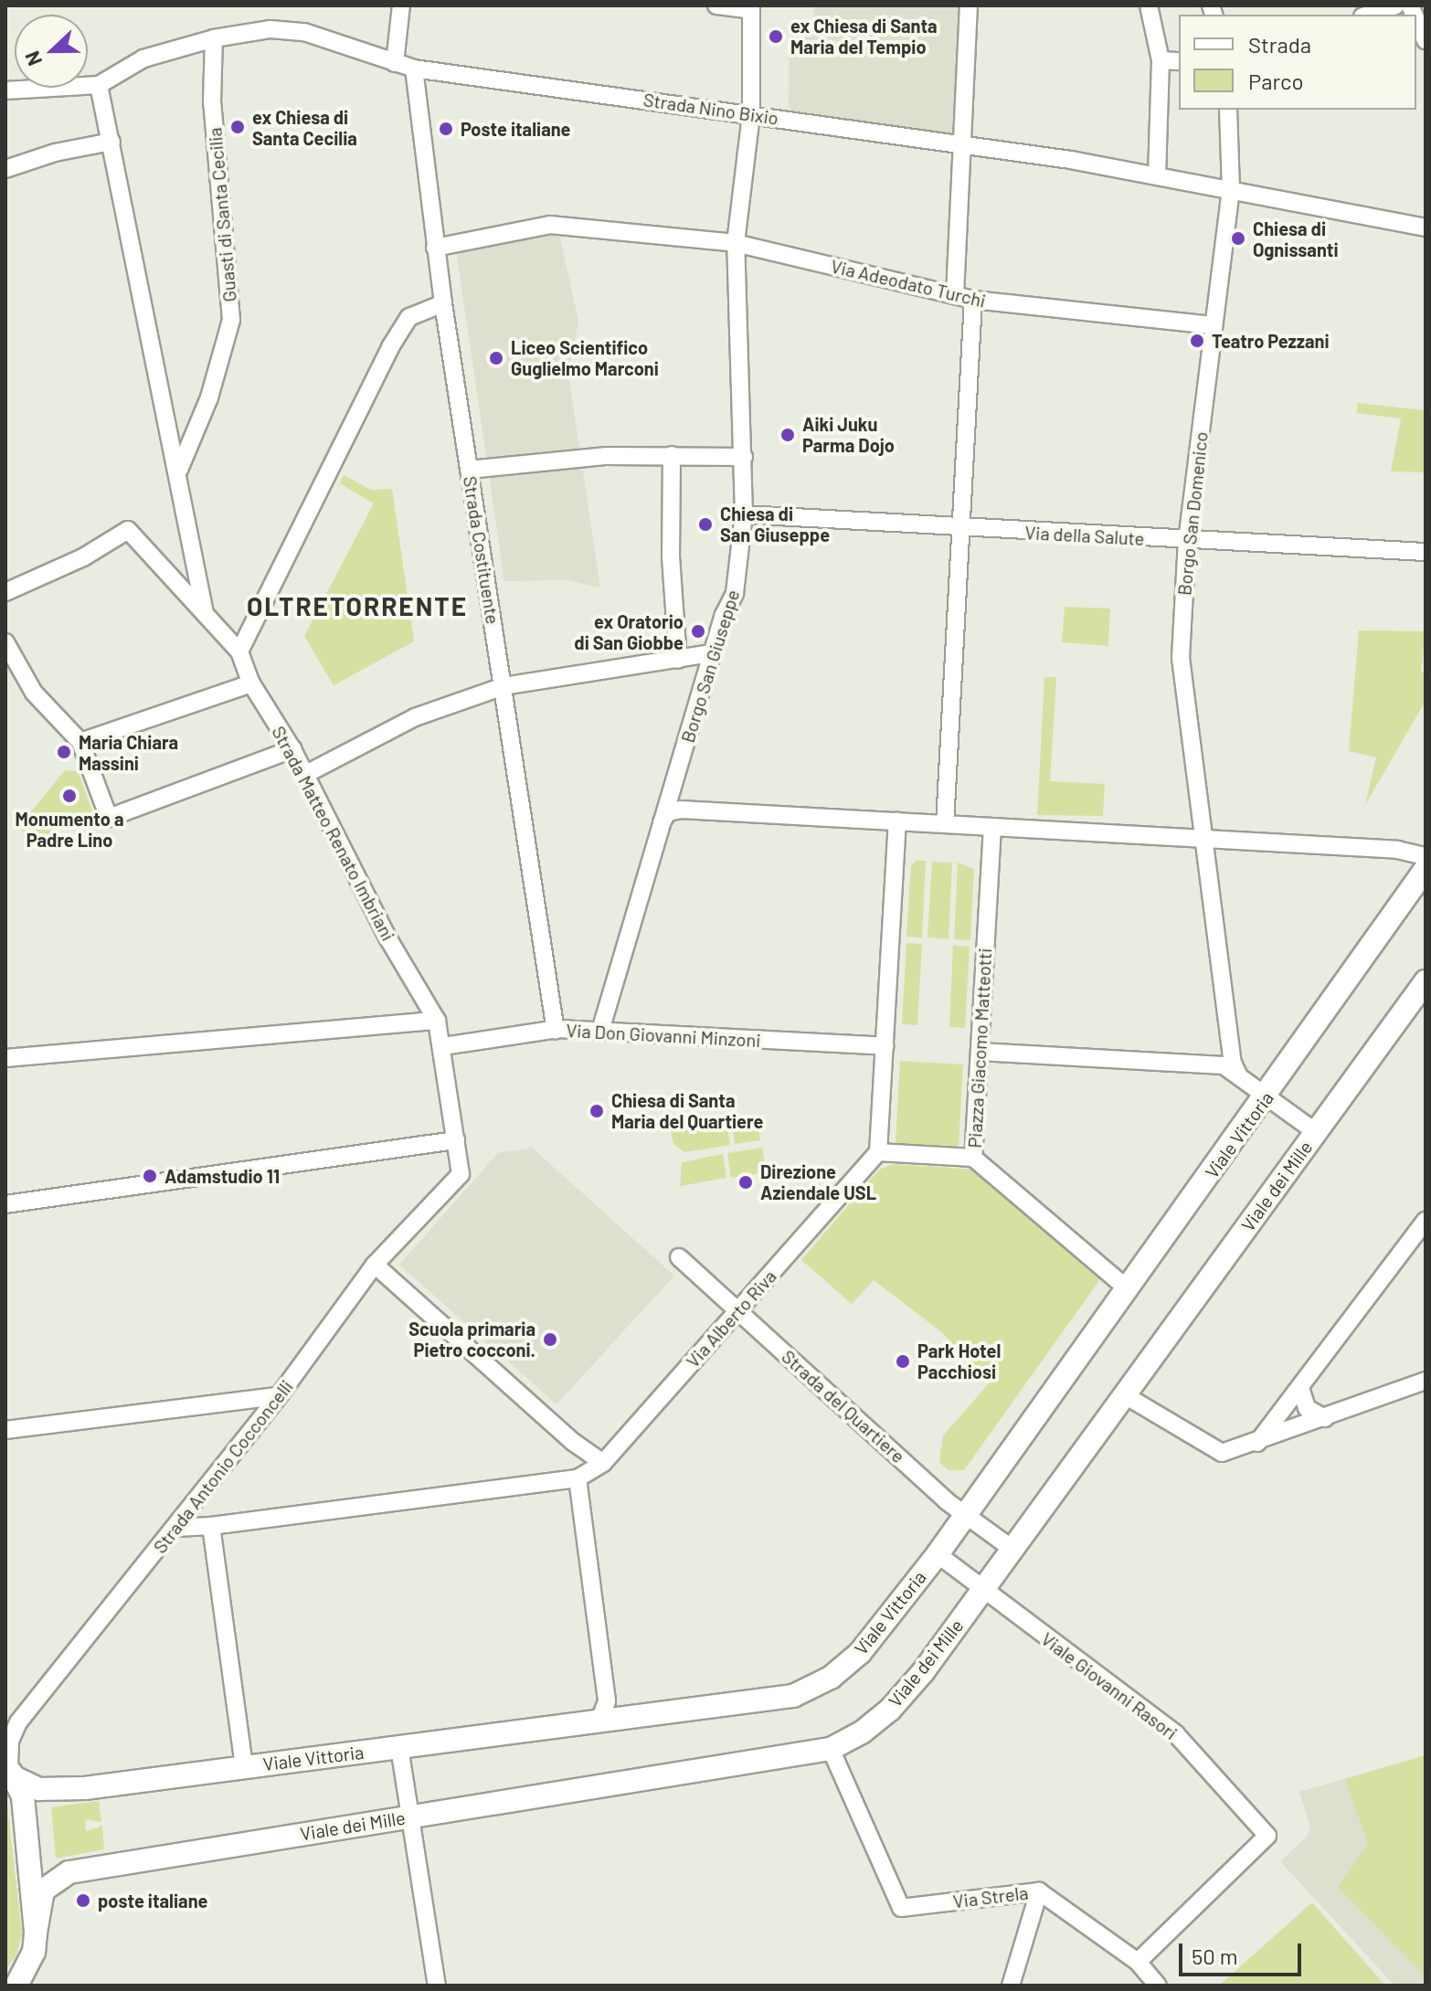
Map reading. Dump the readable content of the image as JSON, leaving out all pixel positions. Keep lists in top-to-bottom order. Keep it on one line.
{"streets":{"main road":["Viale Vittoria","Viale dei Mille"],"street":["Strada Nino Bixio","Guasti di Santa Cecilia","Via Adeodato Turchi","Borgo San Domenico","Via della Salute","Strada Costituente","Borgo San Giuseppe","Strada Matteo Renato Imbriani","Via Don Giovanni Minzoni","Piazza Giacomo Matteotti","Via Alberto Riva","Strada del Quartiere","Strada Antonio Cocconcelli","Viale Giovanni Rasori","Via Strela"]},"crossings":[["Strada Nino Bixio","Guasti di Santa Cecilia"],["Strada Nino Bixio","Borgo San Domenico"],["Strada Nino Bixio","Strada Costituente"],["Strada Nino Bixio","Borgo San Giuseppe"],["Via Adeodato Turchi","Borgo San Domenico"],["Via Adeodato Turchi","Strada Costituente"],["Via Adeodato Turchi","Borgo San Giuseppe"],["Borgo San Domenico","Via della Salute"],["Via della Salute","Borgo San Giuseppe"],["Strada Costituente","Via Don Giovanni Minzoni"],["Borgo San Giuseppe","Via Don Giovanni Minzoni"],["Strada Matteo Renato Imbriani","Via Don Giovanni Minzoni"],["Strada Matteo Renato Imbriani","Strada Antonio Cocconcelli"],["Piazza Giacomo Matteotti","Via Alberto Riva"],["Viale Vittoria","Strada del Quartiere"],["Viale Vittoria","Strada Antonio Cocconcelli"],["Viale Vittoria","Viale Giovanni Rasori"],["Viale dei Mille","Strada del Quartiere"],["Viale dei Mille","Viale Giovanni Rasori"],["Viale dei Mille","Via Strela"],["Via Alberto Riva","Strada del Quartiere"],["Viale Giovanni Rasori","Via Strela"]],"districts":["OLTRETORRENTE"],"places":["ex Chiesa di Santa Maria del Tempio","ex Chiesa di Santa Cecilia","Poste italiane","Chiesa di Ognissanti","Teatro Pezzani","Liceo Scientifico Guglielmo Marconi","Aiki Juku Parma Dojo","Chiesa di San Giuseppe","ex Oratorio di San Giobbe","Maria Chiara Massini","Monumento a Padre Lino","Chiesa di Santa Maria del Quartiere","Adamstudio 11","Direzione Aziendale USL","Scuola primaria Pietro cocconi.","Park Hotel Pacchiosi","poste italiane"],"legend":["Strada","Parco"],"scale_bar":"50 m","north":"left"}
